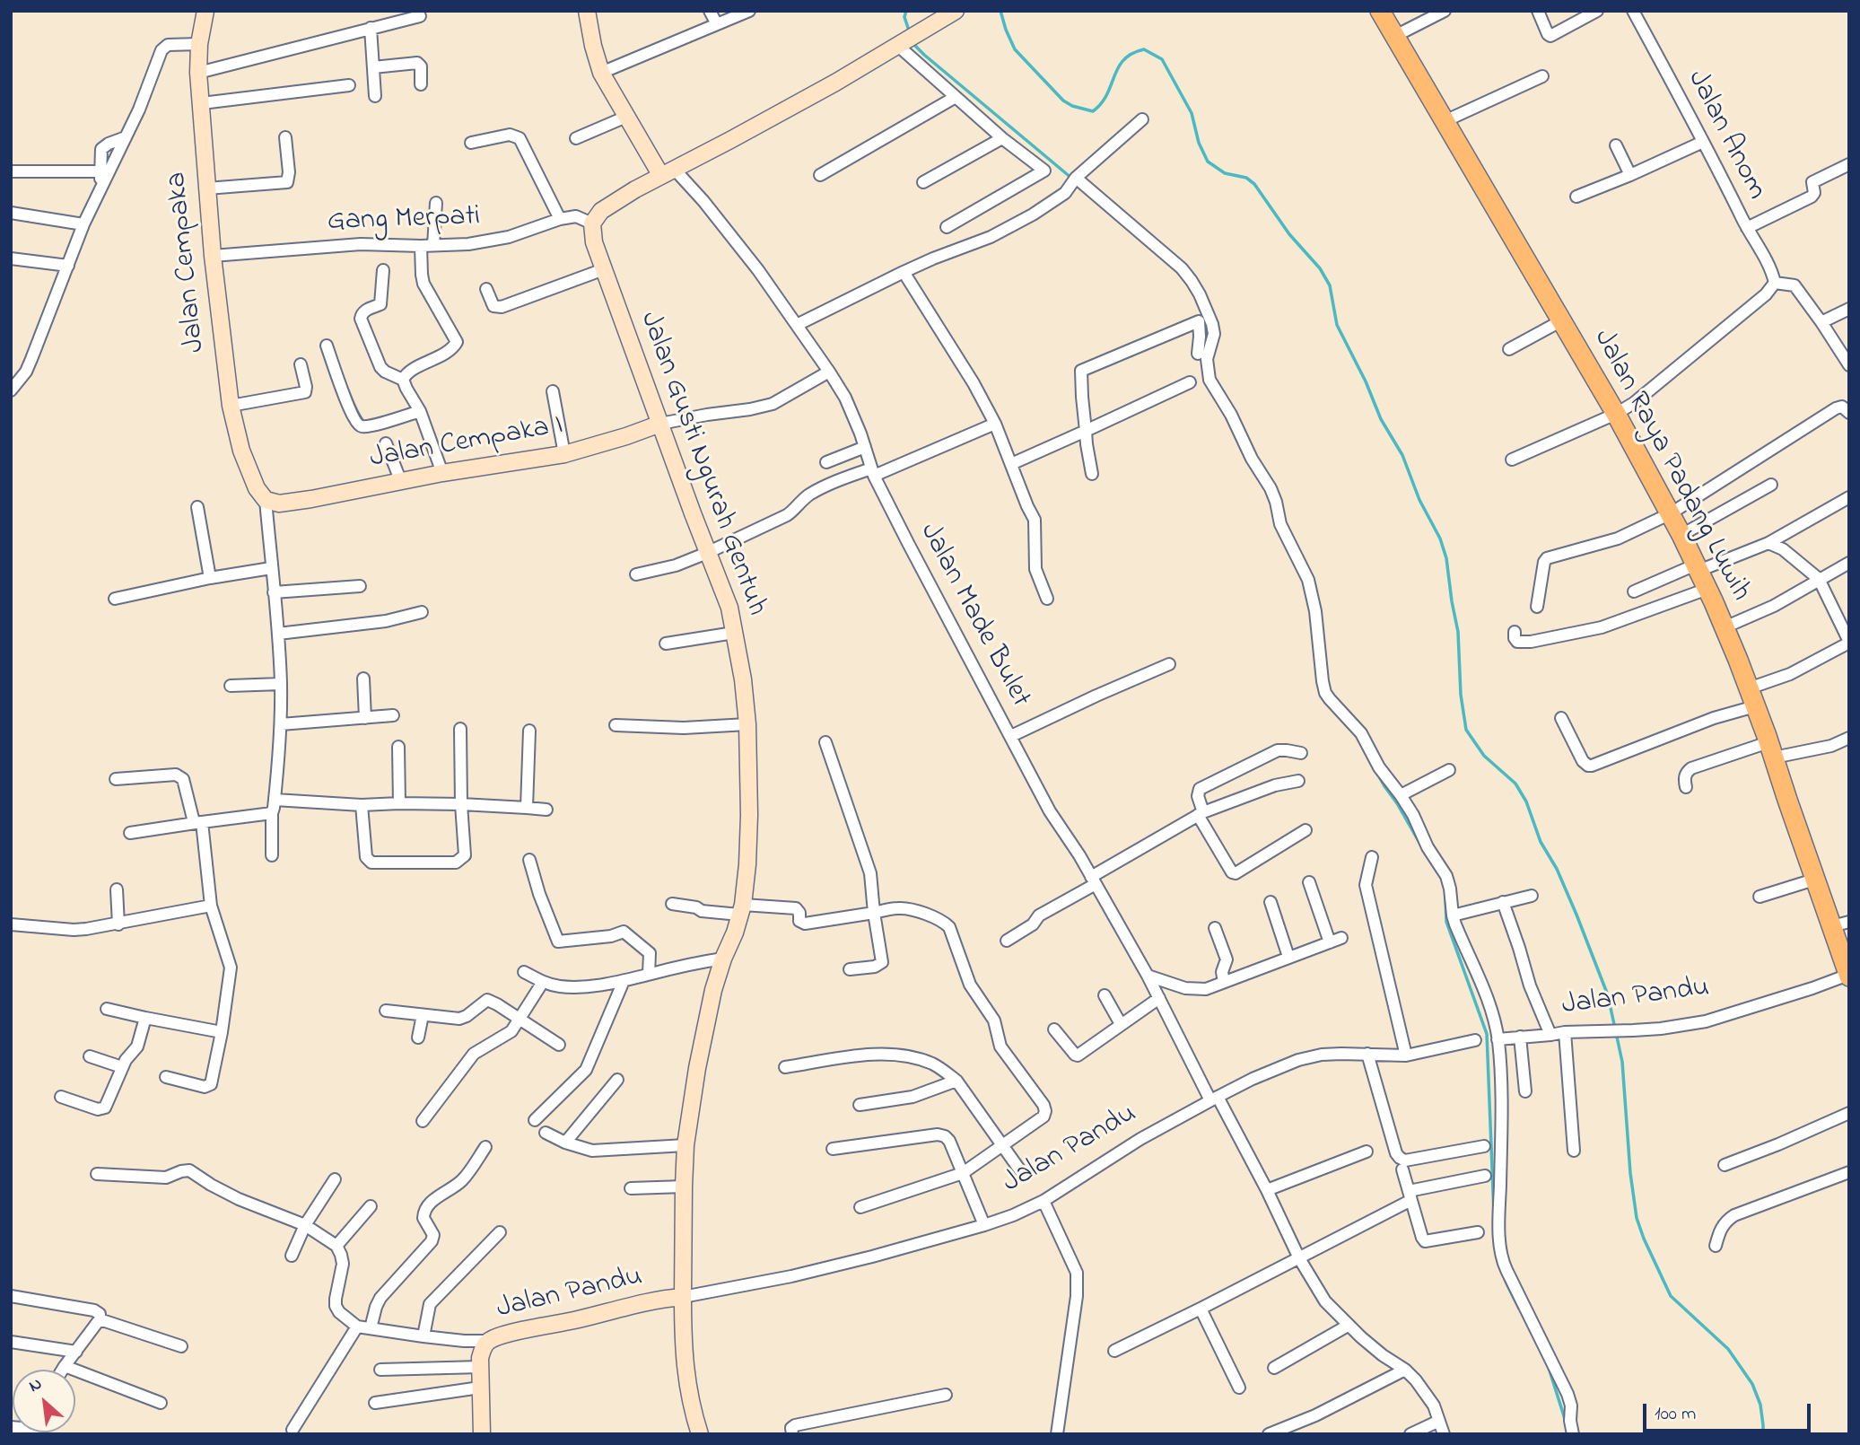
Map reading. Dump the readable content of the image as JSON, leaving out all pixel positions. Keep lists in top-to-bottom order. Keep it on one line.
{"streets":{"main road":["Jalan Cempaka","Jalan Cempaka I","Jalan Gusti Ngurah Gentuh","Jalan Raya Padang Luwih","Jalan Pandu"],"street":["Jalan Anom","Gang Merpati","Jalan Made Bulet"]},"crossings":[["Gang Merpati","Jalan Cempaka"],["Gang Merpati","Jalan Gusti Ngurah Gentuh"],["Jalan Cempaka","Jalan Cempaka I"],["Jalan Cempaka I","Jalan Gusti Ngurah Gentuh"],["Jalan Gusti Ngurah Gentuh","Jalan Pandu"],["Jalan Raya Padang Luwih","Jalan Pandu"],["Jalan Made Bulet","Jalan Pandu"]],"scale_bar":"100 m","north":"top left"}
